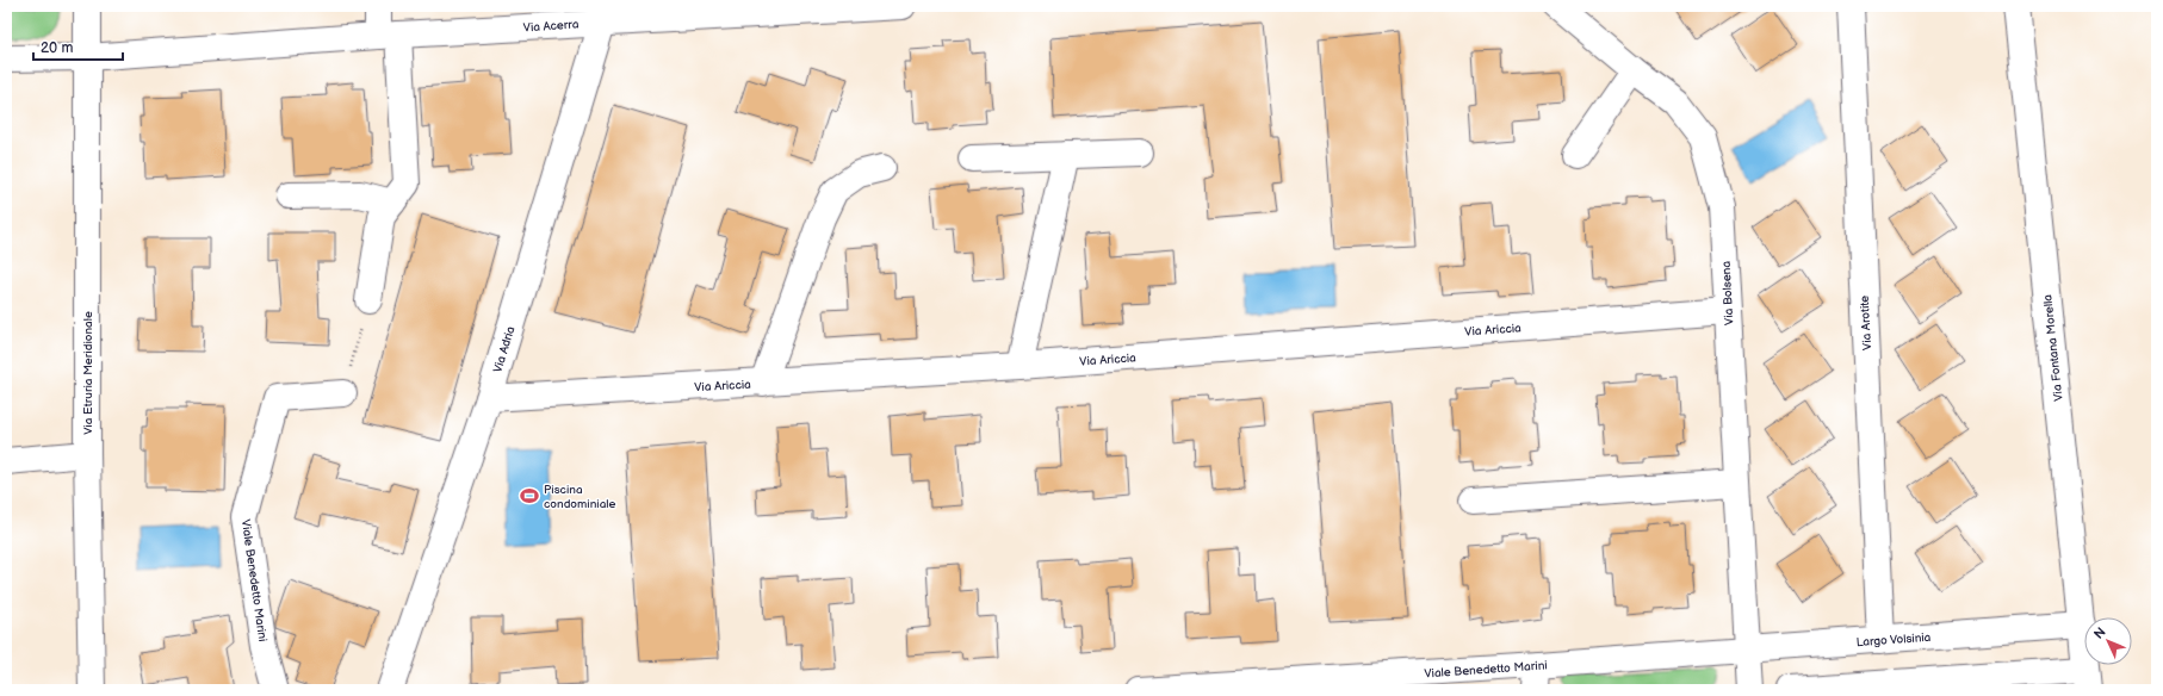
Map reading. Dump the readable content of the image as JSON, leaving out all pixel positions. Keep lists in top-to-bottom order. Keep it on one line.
{"streets":{"street":["Via Acerra","Via Bolsena","Via Arotite","Via Ariccia","Via Fontana Morella","Via Adria","Via Etruria Meridionale","Viale Benedetto Marini","Largo Volsinia"]},"crossings":[["Via Acerra","Via Adria"],["Via Acerra","Via Etruria Meridionale"],["Via Bolsena","Via Ariccia"],["Via Bolsena","Viale Benedetto Marini"],["Via Bolsena","Largo Volsinia"],["Via Arotite","Largo Volsinia"],["Via Ariccia","Via Adria"],["Via Fontana Morella","Largo Volsinia"],["Viale Benedetto Marini","Largo Volsinia"]],"places":{"sports":["Piscina condominiale"]},"scale_bar":"20 m","north":"top left"}
